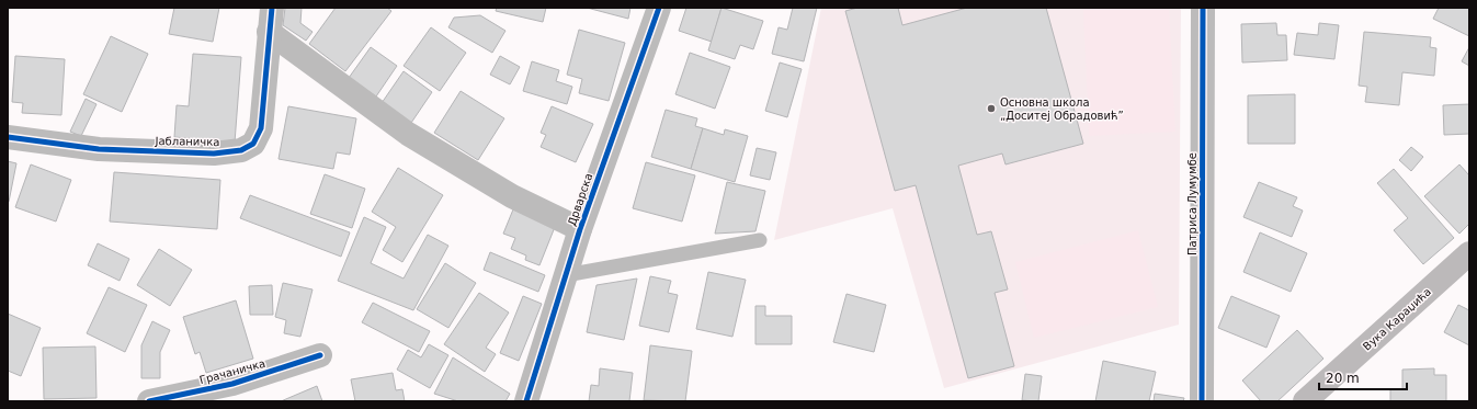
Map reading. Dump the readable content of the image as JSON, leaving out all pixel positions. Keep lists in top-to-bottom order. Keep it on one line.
{"streets":{"main road":["Вука Караџића"],"street":["Јабланичка","Дрварска","Патриса Лумумбе","Грачаничка"]},"places":["Основна школа „Доситеј Обрадовић”"],"scale_bar":"20 m"}
